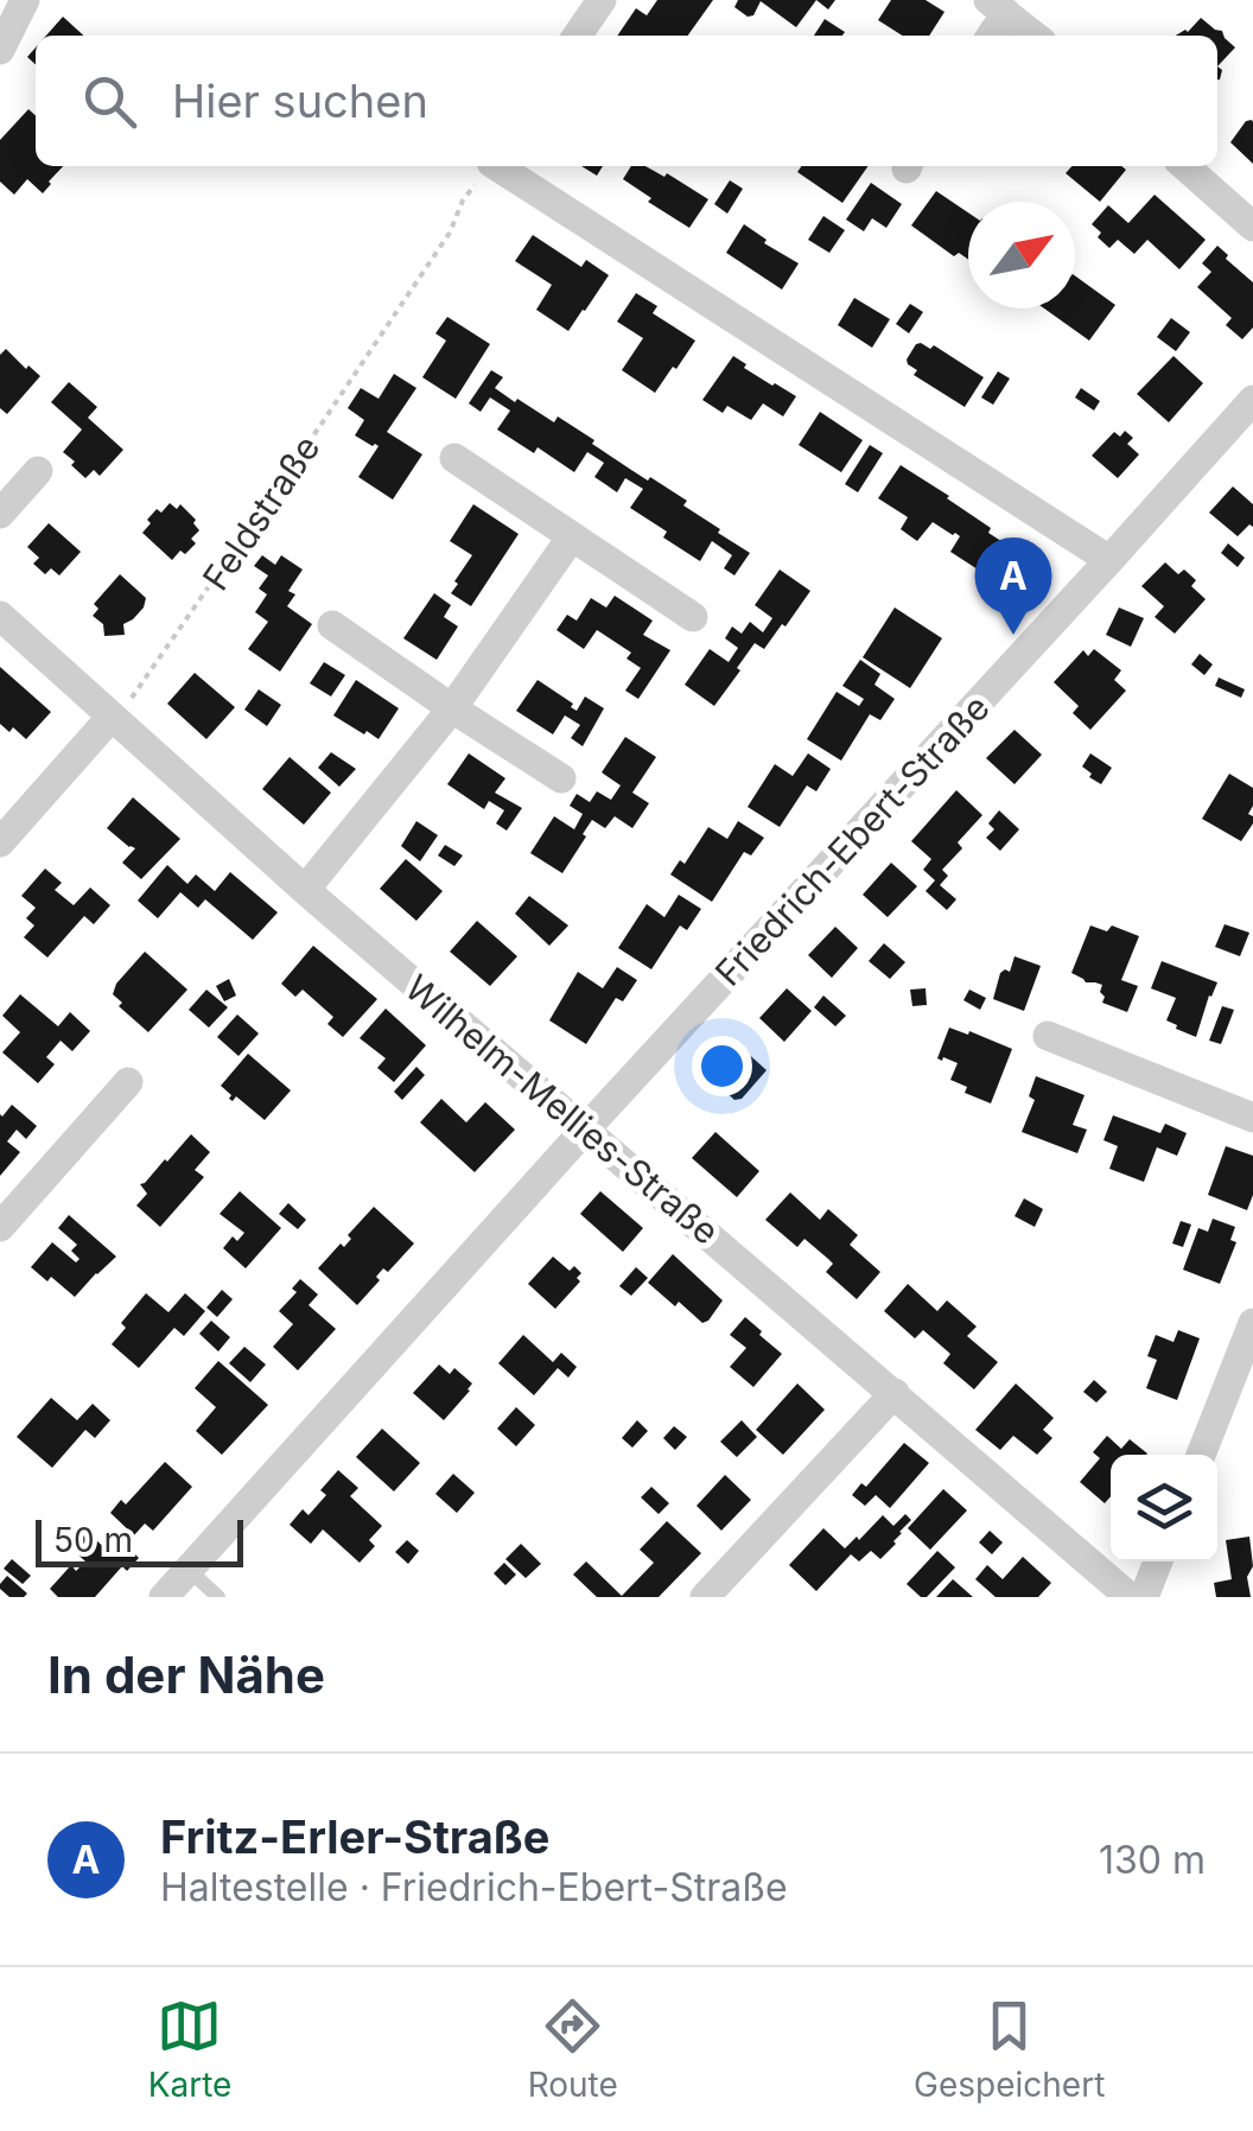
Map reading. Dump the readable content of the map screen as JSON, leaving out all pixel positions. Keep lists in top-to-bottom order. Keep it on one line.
{"streets":{"street":["Friedrich-Ebert-Straße","Wilhelm-Mellies-Straße"],"path":["Feldstraße"]},"crossings":[["Feldstraße","Wilhelm-Mellies-Straße"],["Friedrich-Ebert-Straße","Wilhelm-Mellies-Straße"]],"scale_bar":"50 m","north":"top right","page":{"search":"Hier suchen","pins":"A","scale":"50 m","heading":"In der Nähe","list":[{"mark":"A","name":"Fritz-Erler-Straße","note":"Haltestelle · Friedrich-Ebert-Straße","value":"130 m"}],"nav":["Karte","Route","Gespeichert"]}}
